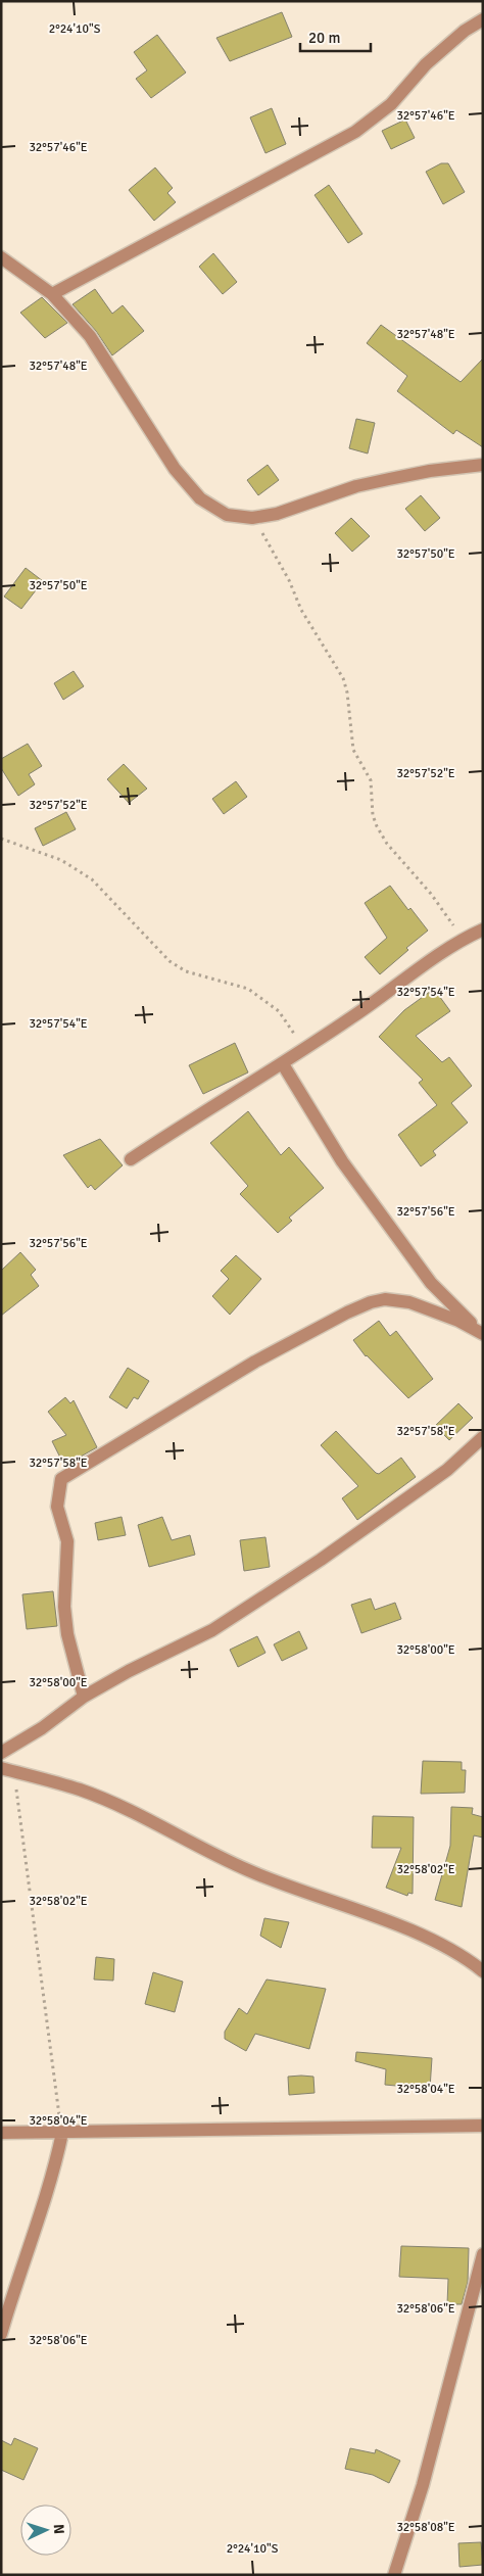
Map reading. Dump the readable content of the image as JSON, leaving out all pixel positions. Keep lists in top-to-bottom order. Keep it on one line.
{"scale_bar":"20 m","north":"right","coordinates":["2°24'10\"S","32°57'46\"E","32°57'48\"E","32°57'50\"E","32°57'52\"E","32°57'54\"E","32°57'56\"E","32°57'58\"E","32°58'00\"E","32°58'02\"E","32°58'04\"E","32°58'06\"E","32°58'08\"E"]}
